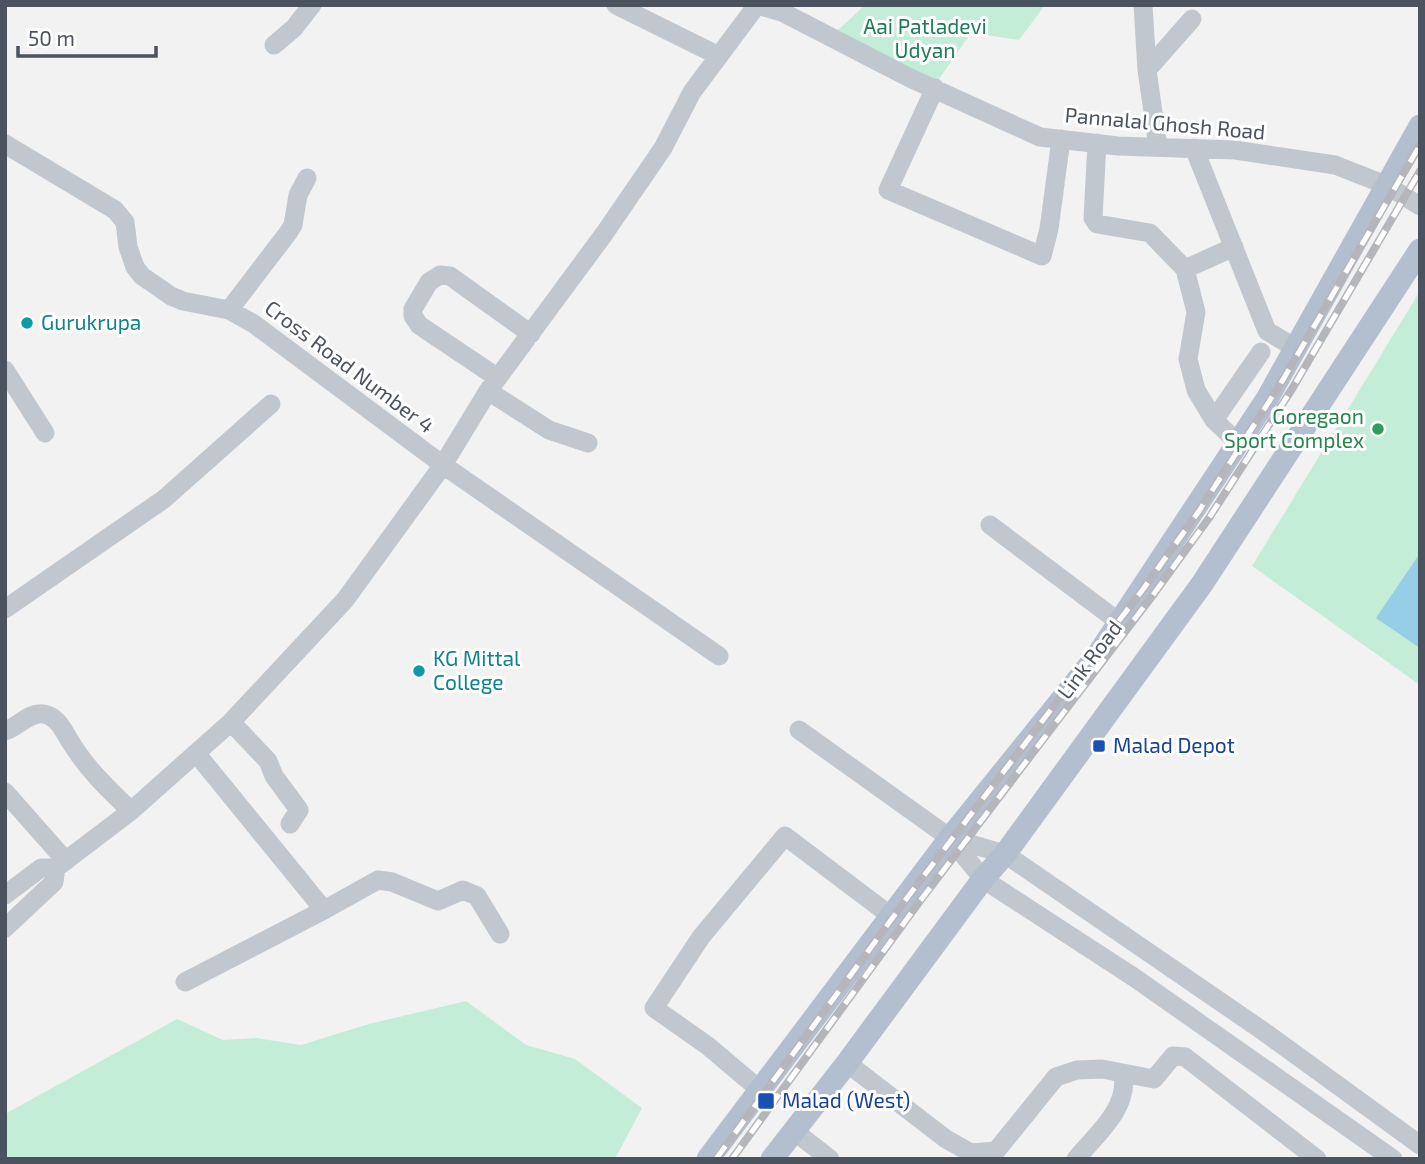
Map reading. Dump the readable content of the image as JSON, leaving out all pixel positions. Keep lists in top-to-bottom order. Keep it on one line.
{"streets":{"main road":["Link Road"],"street":["Pannalal Ghosh Road","Cross Road Number 4"]},"crossings":[["Pannalal Ghosh Road","Link Road"]],"parks":["Aai Patladevi Udyan"],"places":{"other":["Gurukrupa","Goregaon Sport Complex","KG Mittal College"],"transit":["Malad Depot","Malad (West)"]},"scale_bar":"50 m"}
